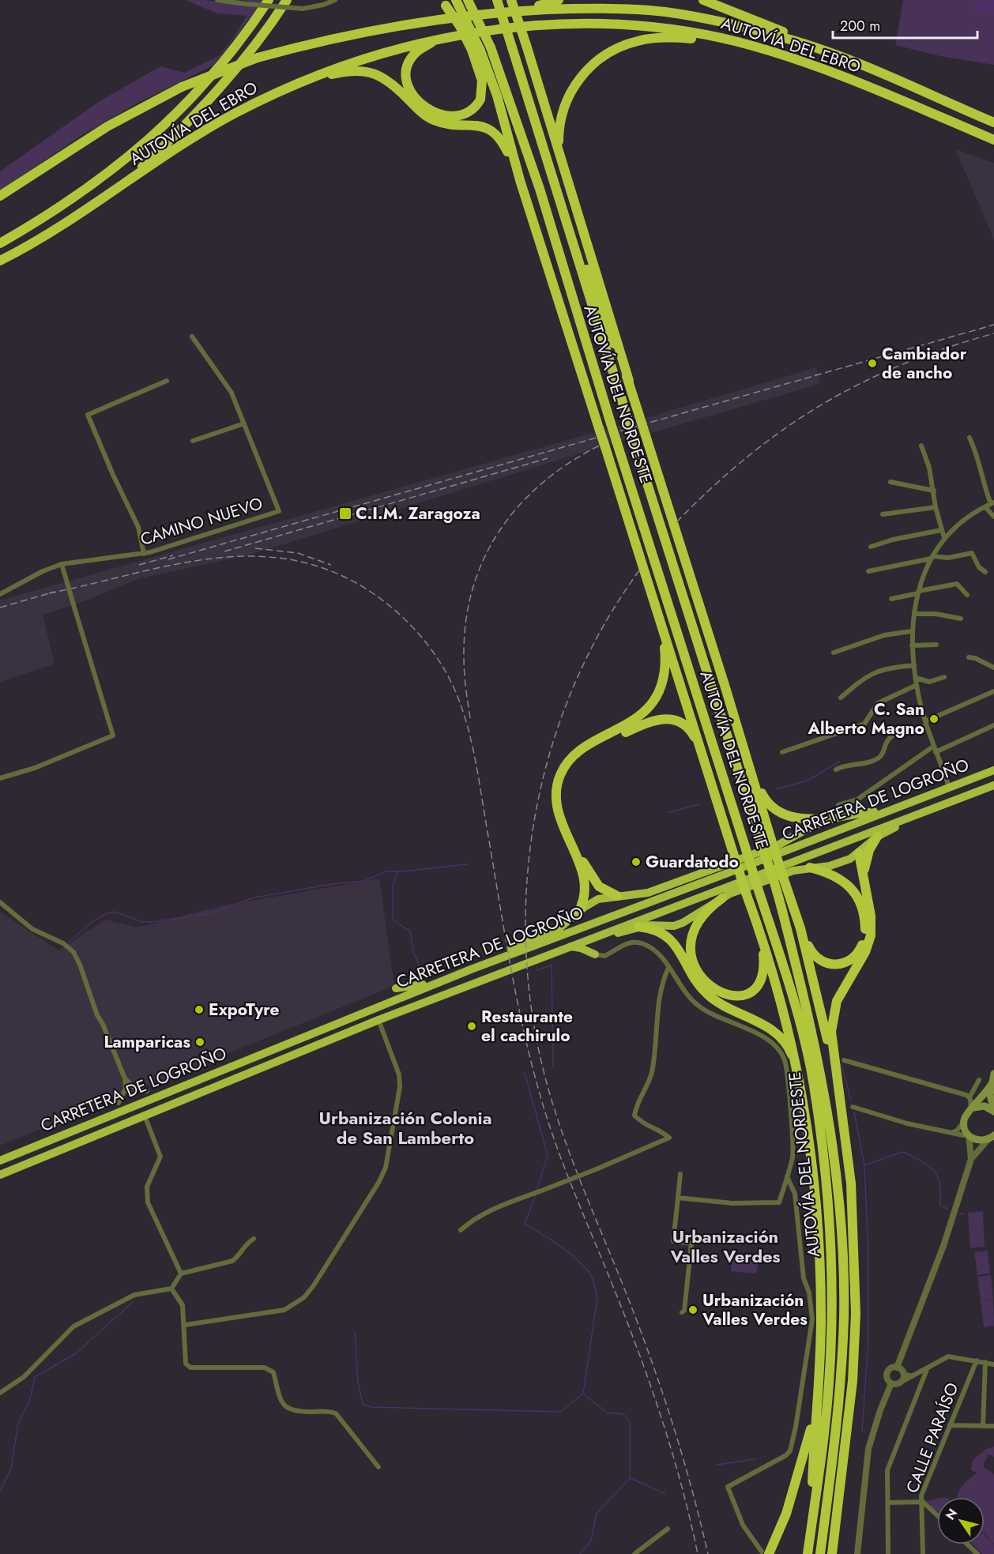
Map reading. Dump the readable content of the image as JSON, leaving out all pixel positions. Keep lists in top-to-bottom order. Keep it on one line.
{"streets":{"highway":["AUTOVÍA DEL EBRO","AUTOVÍA DEL NORDESTE","CARRETERA DE LOGROÑO"],"street":["CAMINO NUEVO","CALLE PARAÍSO"]},"districts":["Urbanización Colonia de San Lamberto","Urbanización Valles Verdes"],"places":{"other":["Cambiador de ancho","C. San Alberto Magno","Guardatodo","ExpoTyre","Restaurante el cachirulo","Lamparicas","Urbanización Valles Verdes"],"transit":["C.I.M. Zaragoza"]},"scale_bar":"200 m","north":"top left"}
